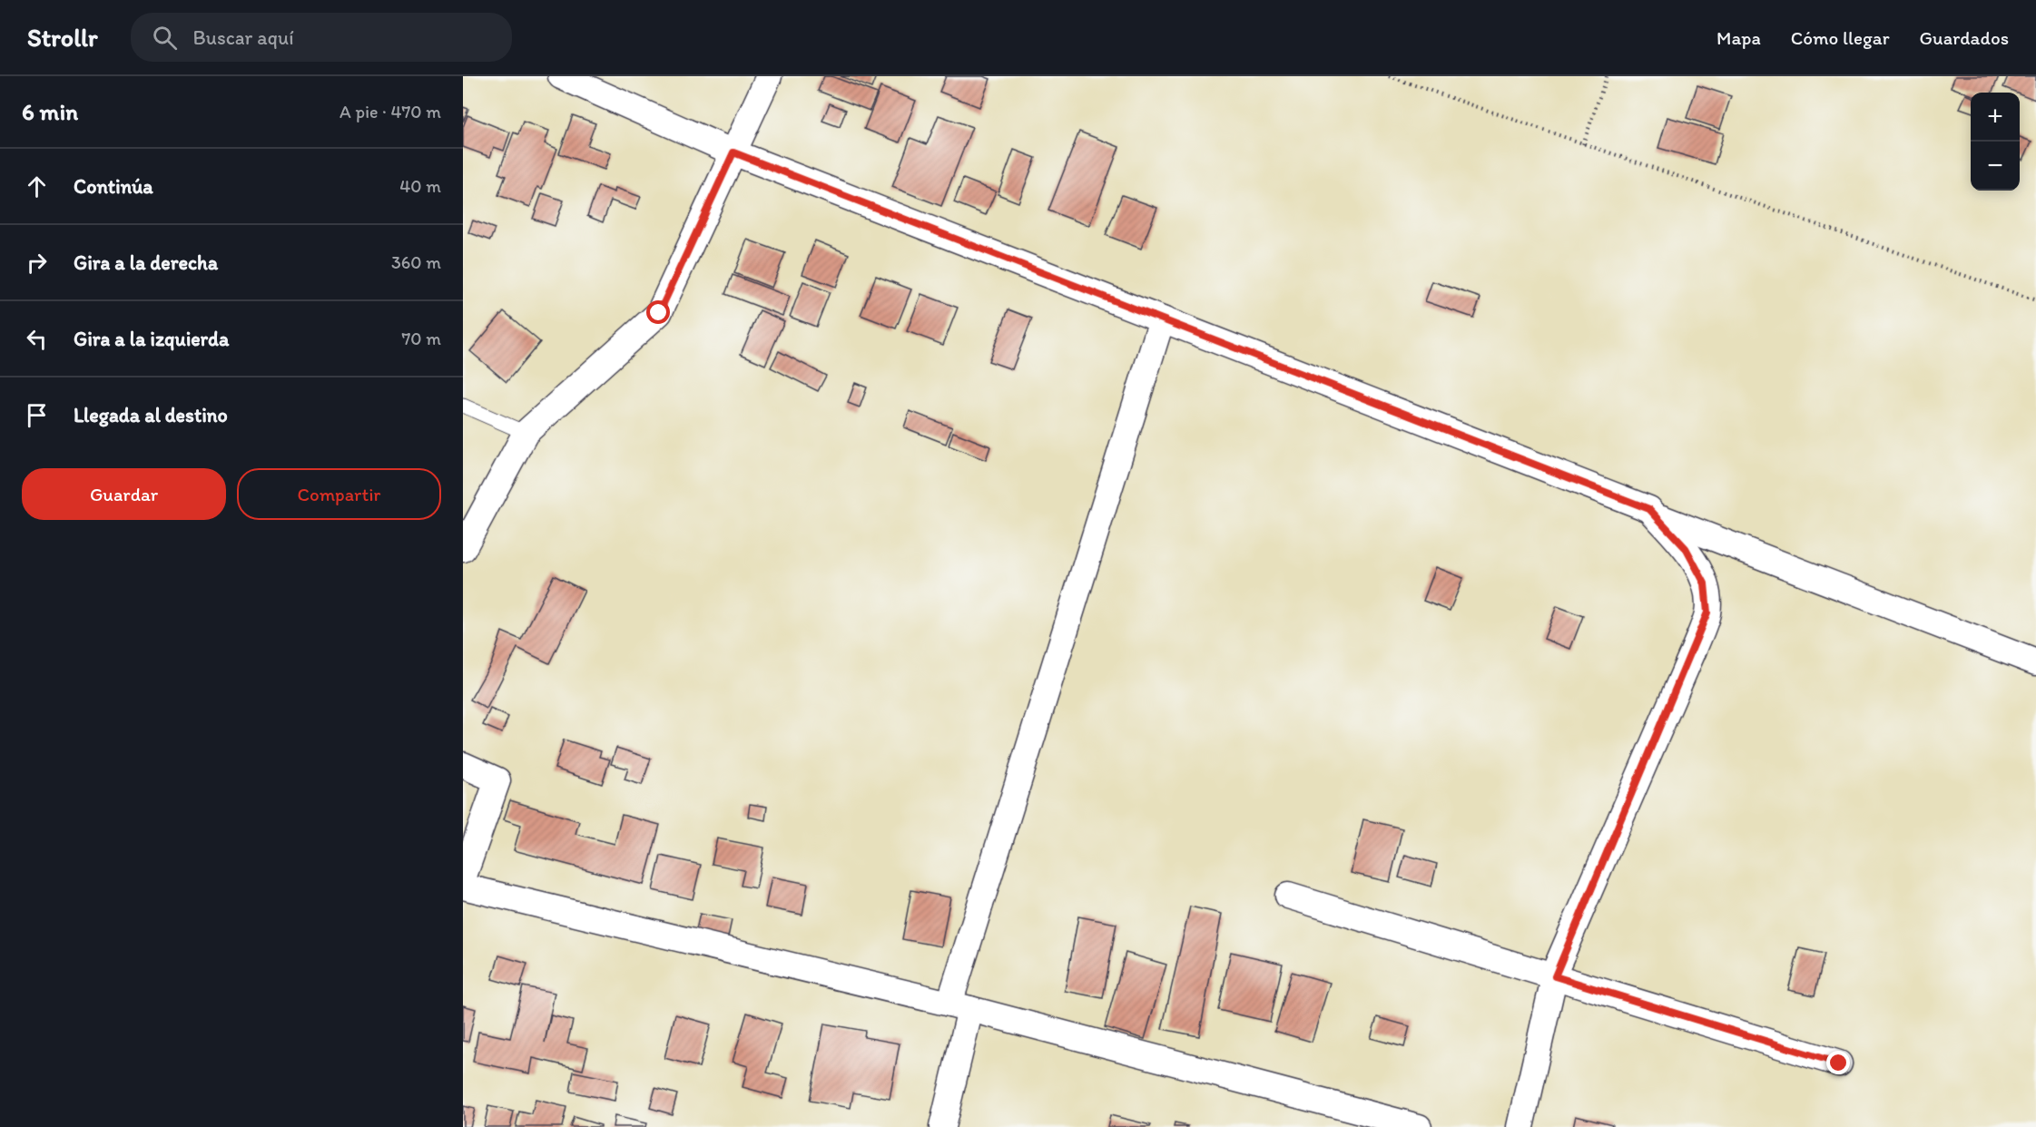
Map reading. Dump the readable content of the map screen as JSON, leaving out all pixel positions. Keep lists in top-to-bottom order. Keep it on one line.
{"page":{"header":"Strollr","search":"Buscar aquí","nav":["Mapa","Cómo llegar","Guardados"],"heading":["6 min","A pie · 470 m"],"map_buttons":["+","−"],"list":[["Continúa","40 m"],["Gira a la derecha","360 m"],["Gira a la izquierda","70 m"],"Llegada al destino"],"buttons":["Guardar","Compartir"]}}
